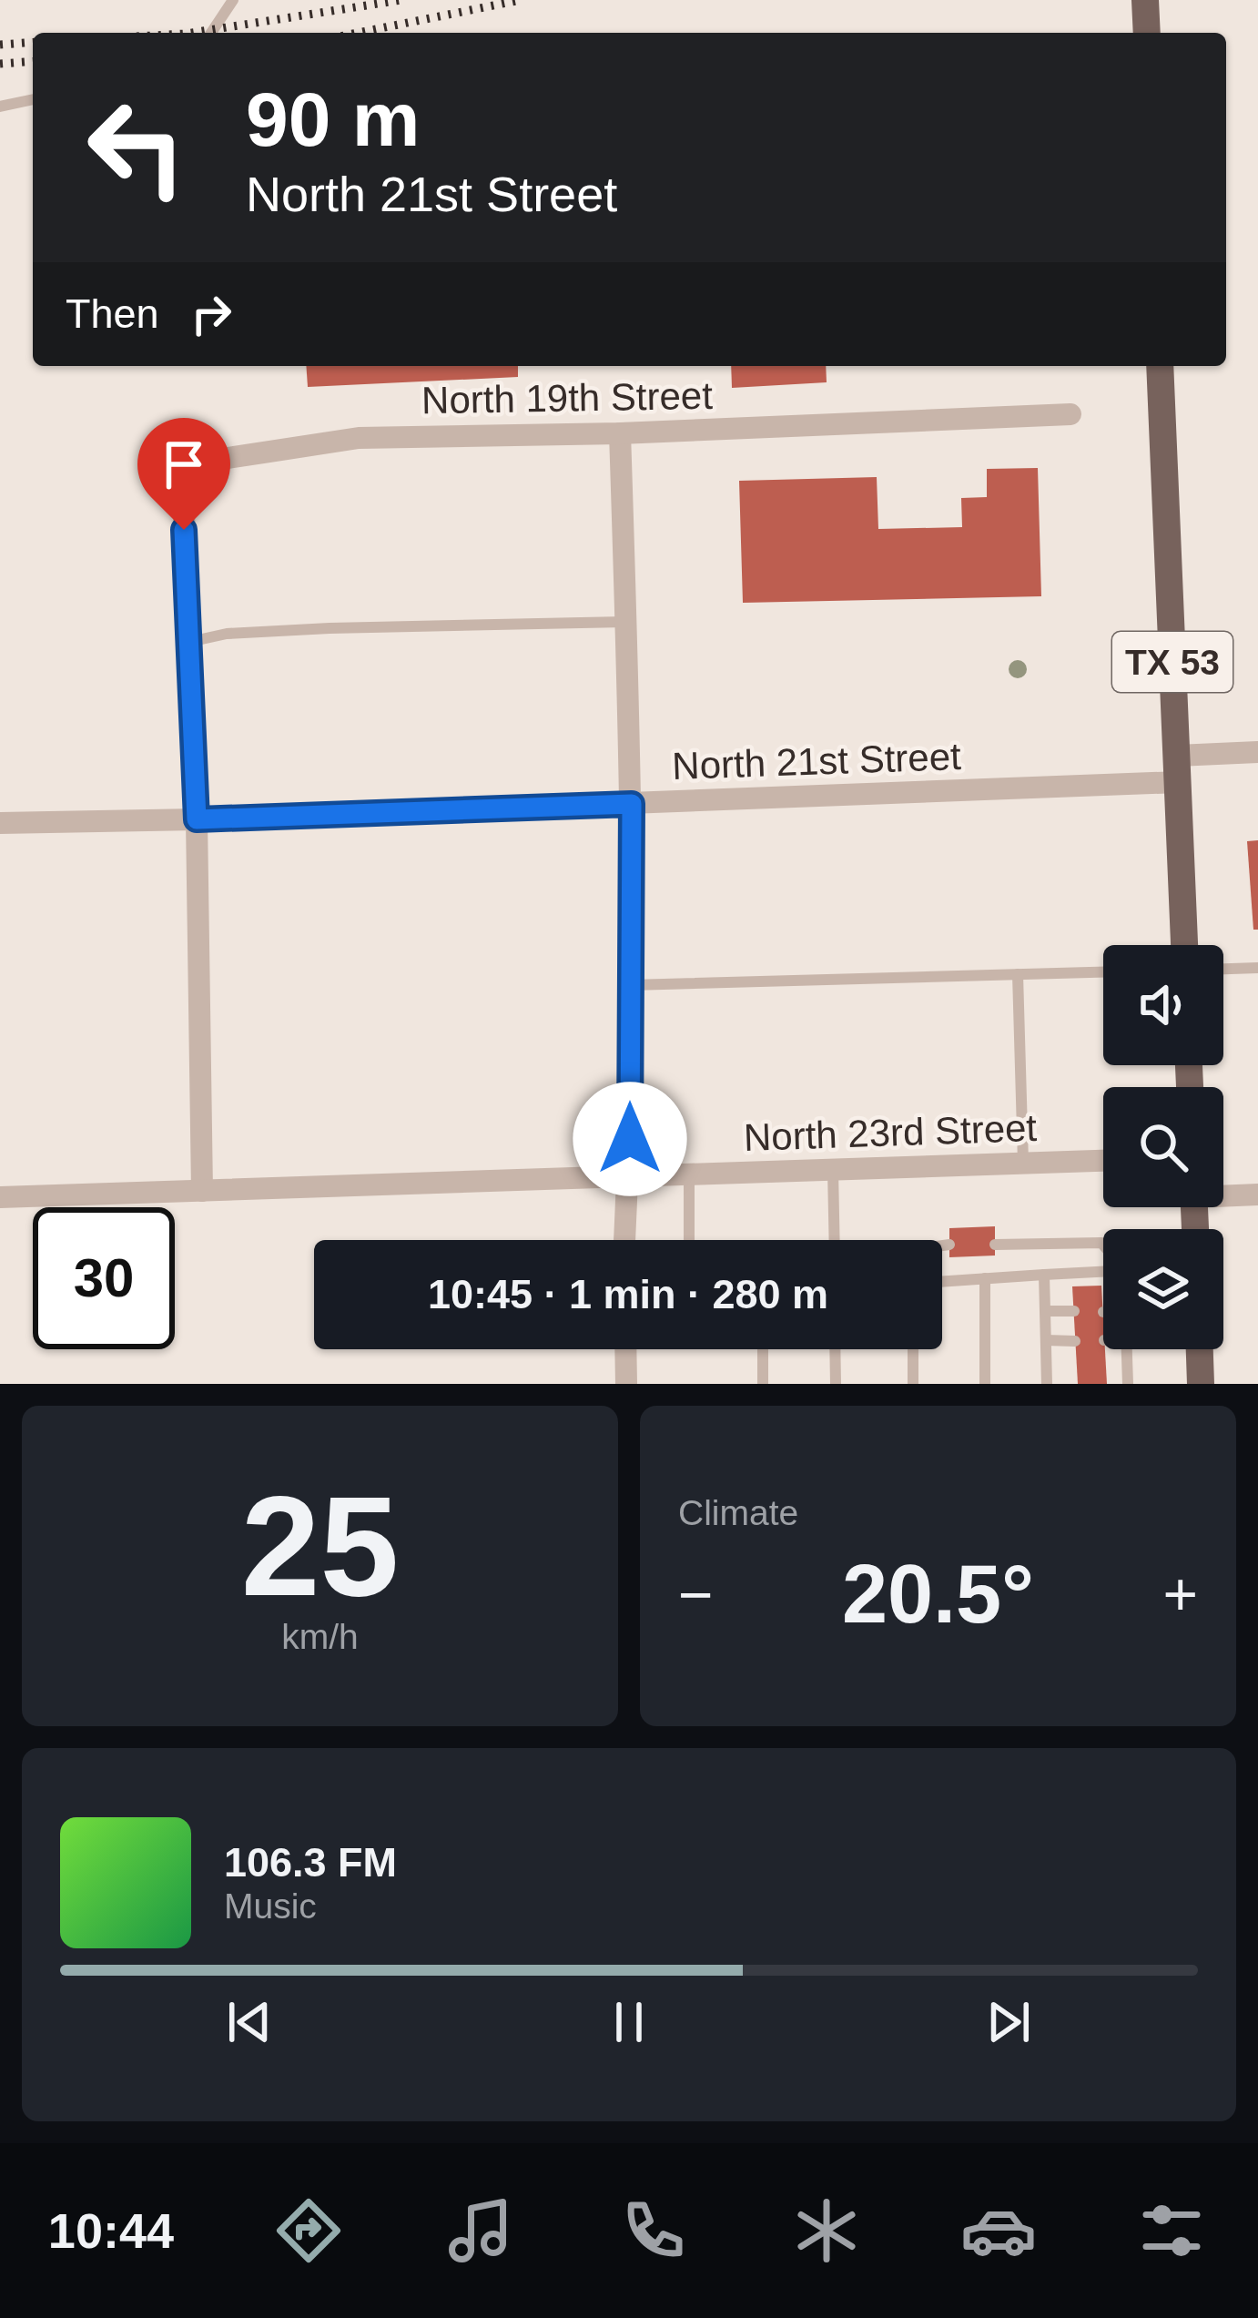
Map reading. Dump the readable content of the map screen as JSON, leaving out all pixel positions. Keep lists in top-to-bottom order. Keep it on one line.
{"streets":{"main road":["TX 53"],"street":["North 19th Street","North 21st Street","North 23rd Street"]},"crossings":[["TX 53","North 21st Street"]],"page":{"turn":["90 m","North 21st Street"],"then":"Then","limit":"30","trip":"10:45 · 1 min · 280 m","tile":[["25","km/h"],"Climate"],"heat":["−","20.5°","+"],"song":["106.3 FM","Music"],"tabs":"10:44"}}
